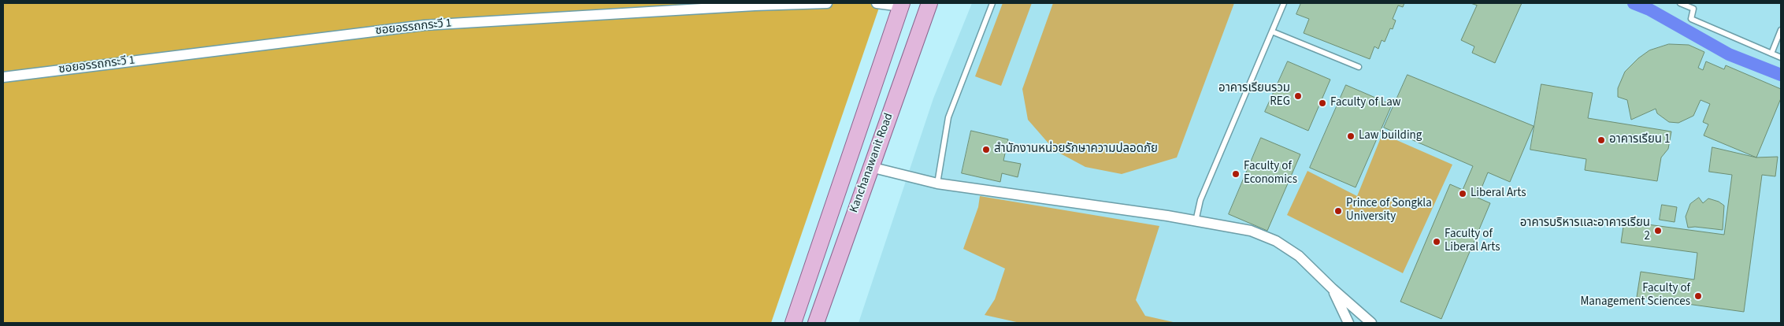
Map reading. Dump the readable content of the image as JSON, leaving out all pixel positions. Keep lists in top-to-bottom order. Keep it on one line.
{"streets":{"main road":["Kanchanawanit Road"],"street":["ซอยอรรถกระวี 1"]},"places":["อาคารเรียนรวม REG","Faculty of Law","Law building","อาคารเรียน 1","สำนักงานหน่วยรักษาความปลอดภัย","Faculty of Economics","Liberal Arts","Prince of Songkla University","อาคารบริหารเเละอาคารเรียน 2","Faculty of Liberal Arts","Faculty of Management Sciences"]}
